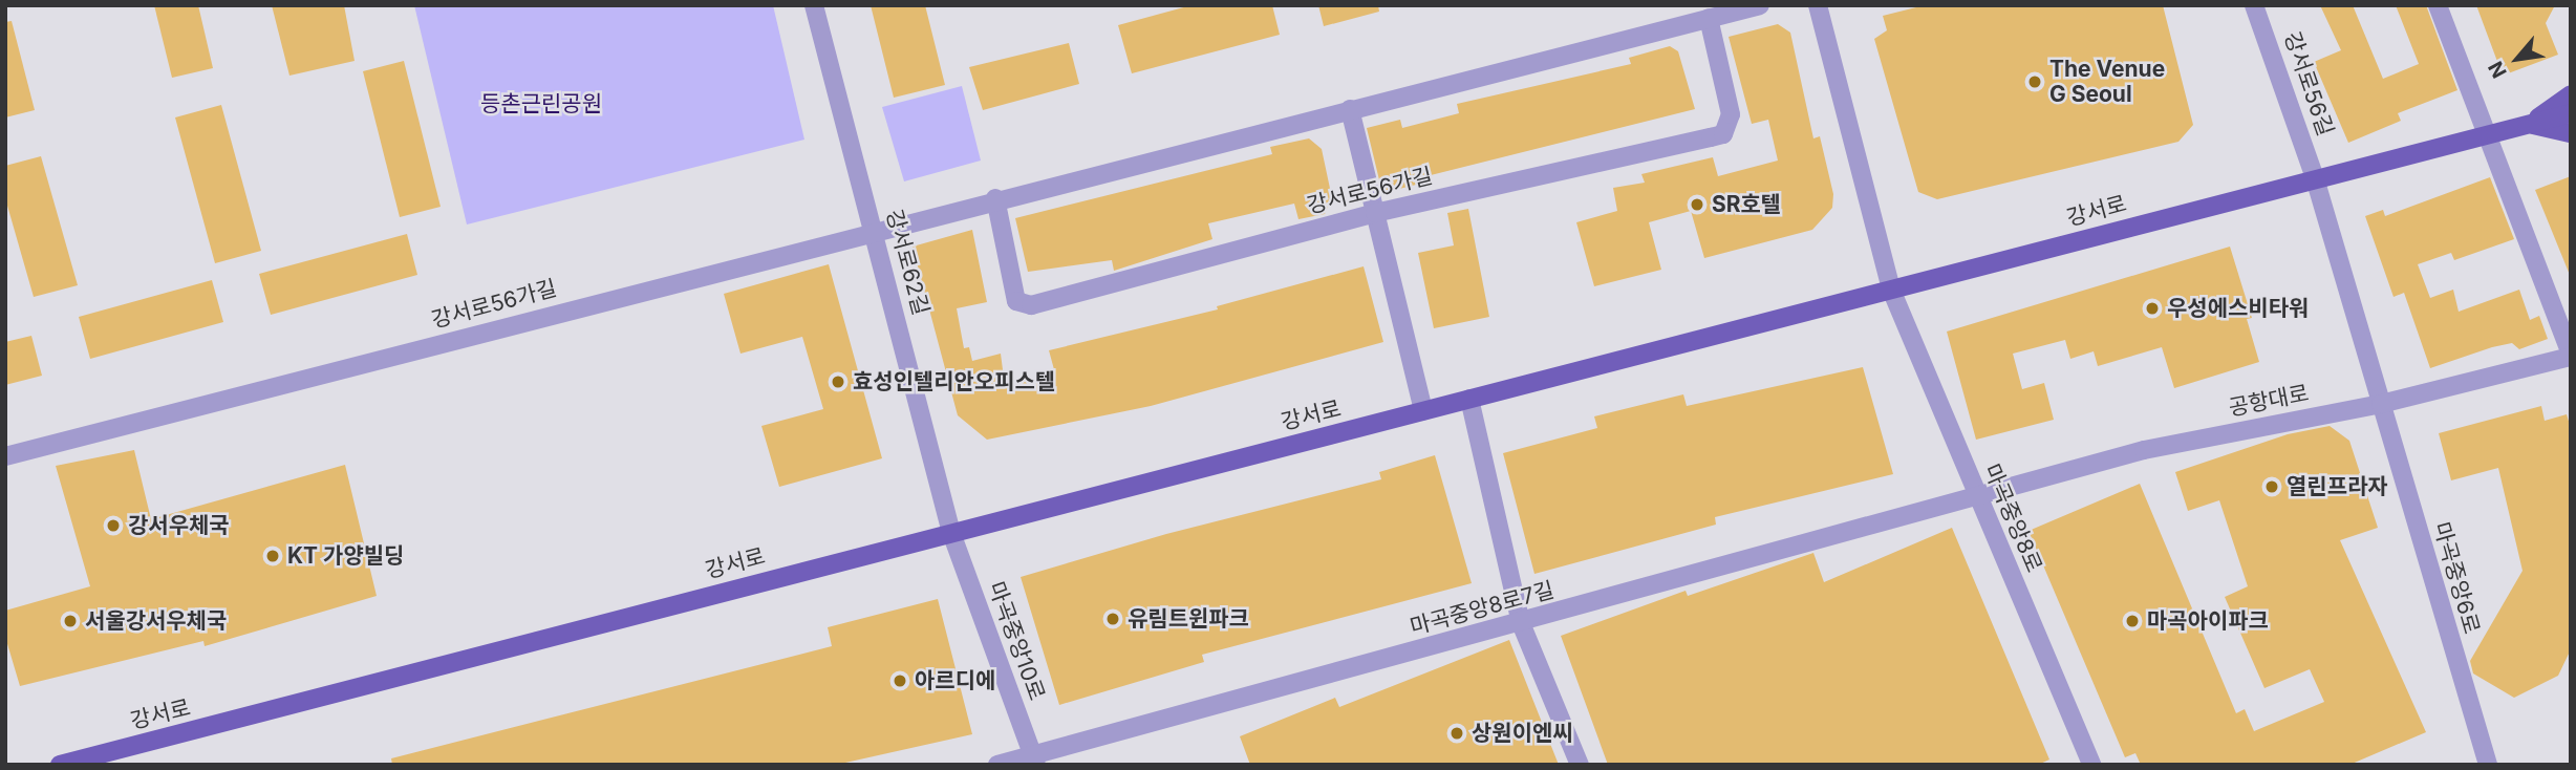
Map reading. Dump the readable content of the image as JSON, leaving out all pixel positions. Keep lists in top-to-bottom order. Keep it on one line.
{"streets":{"main road":["강서로"],"street":["강서로56길","강서로56가길","강서로62길","공항대로","마곡중앙8로","마곡중앙6로","마곡중앙8로7길","마곡중앙10로"]},"crossings":[["강서로56길","강서로"],["강서로56가길","강서로62길"],["강서로","강서로62길"],["강서로","마곡중앙8로"],["강서로","마곡중앙10로"],["강서로62길","마곡중앙10로"],["공항대로","마곡중앙8로"],["공항대로","마곡중앙6로"],["공항대로","마곡중앙8로7길"],["마곡중앙8로","마곡중앙8로7길"],["마곡중앙8로7길","마곡중앙10로"]],"parks":["등촌근린공원"],"places":["The Venue G Seoul","SR호텔","우성에스비타워","효성인텔리안오피스텔","열린프라자","강서우체국","KT 가양빌딩","유림트윈파크","서울강서우체국","마곡아이파크","아르디에","상원이엔씨"],"north":"bottom left"}
